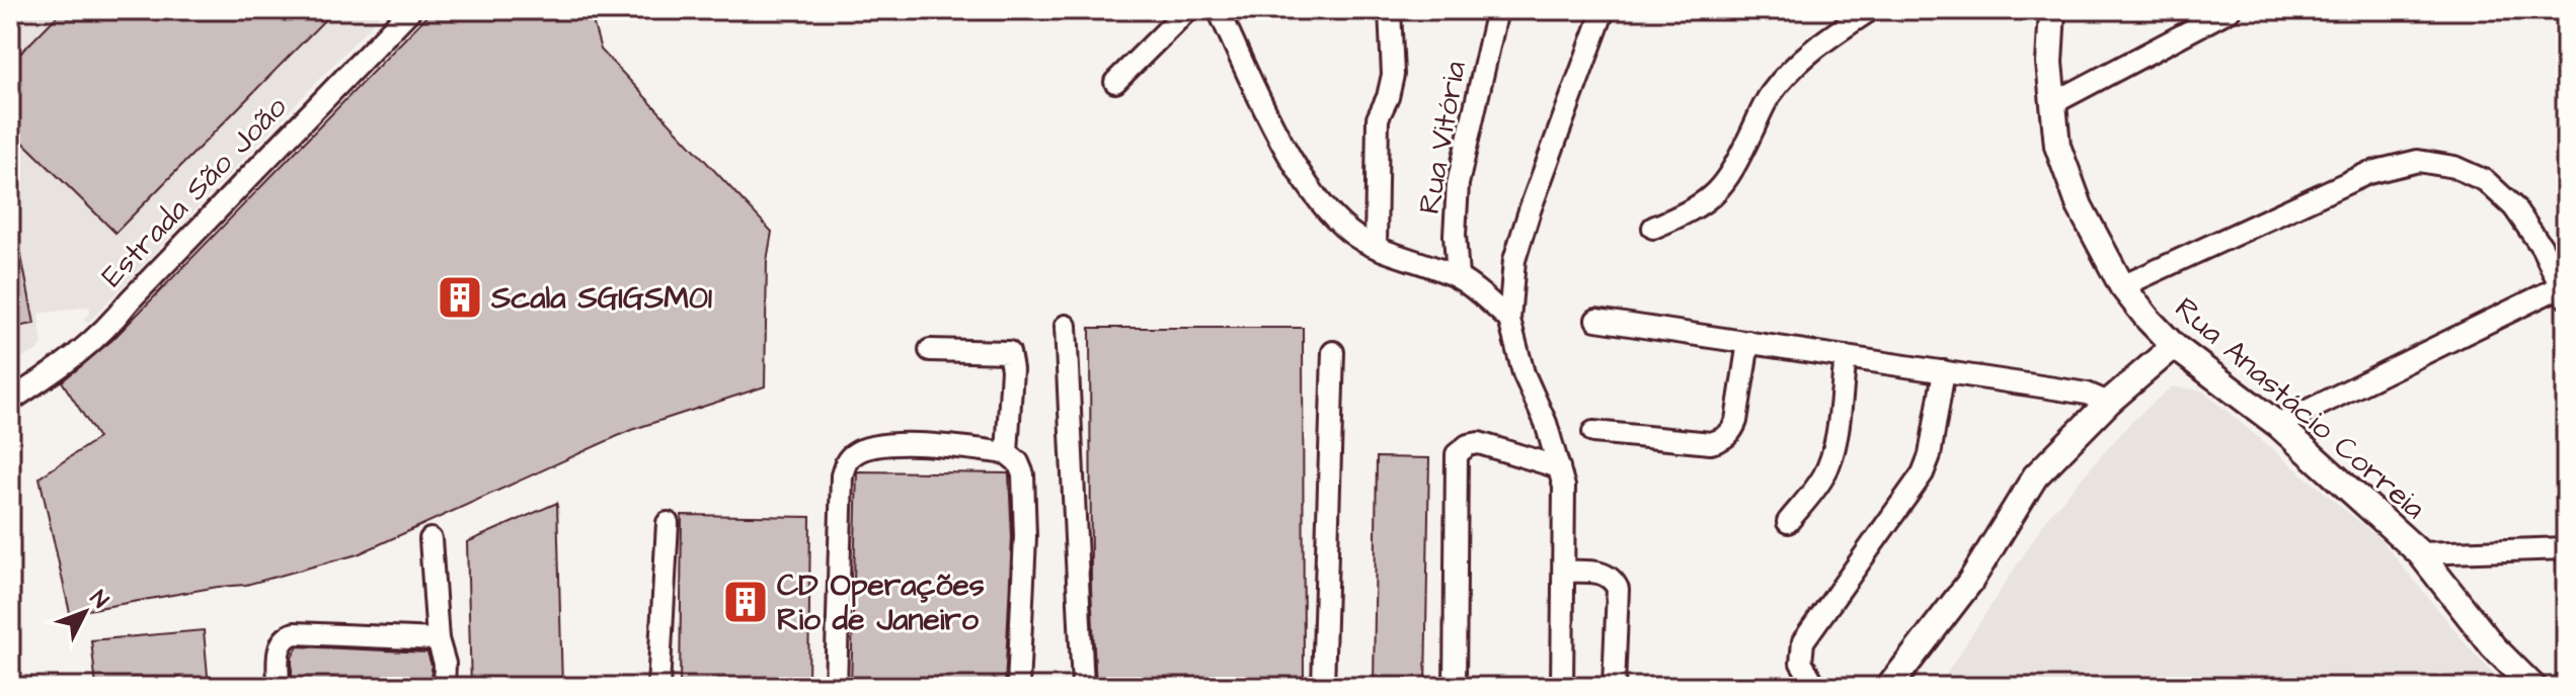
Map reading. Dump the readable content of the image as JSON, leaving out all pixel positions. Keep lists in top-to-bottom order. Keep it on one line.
{"streets":{"main road":["Rua Anastácio Correia"],"street":["Rua Vitória","Estrada São João"]},"places":{"building":["Scala SGIGSM01","CD Operações Rio de Janeiro"]},"north":"top right"}
